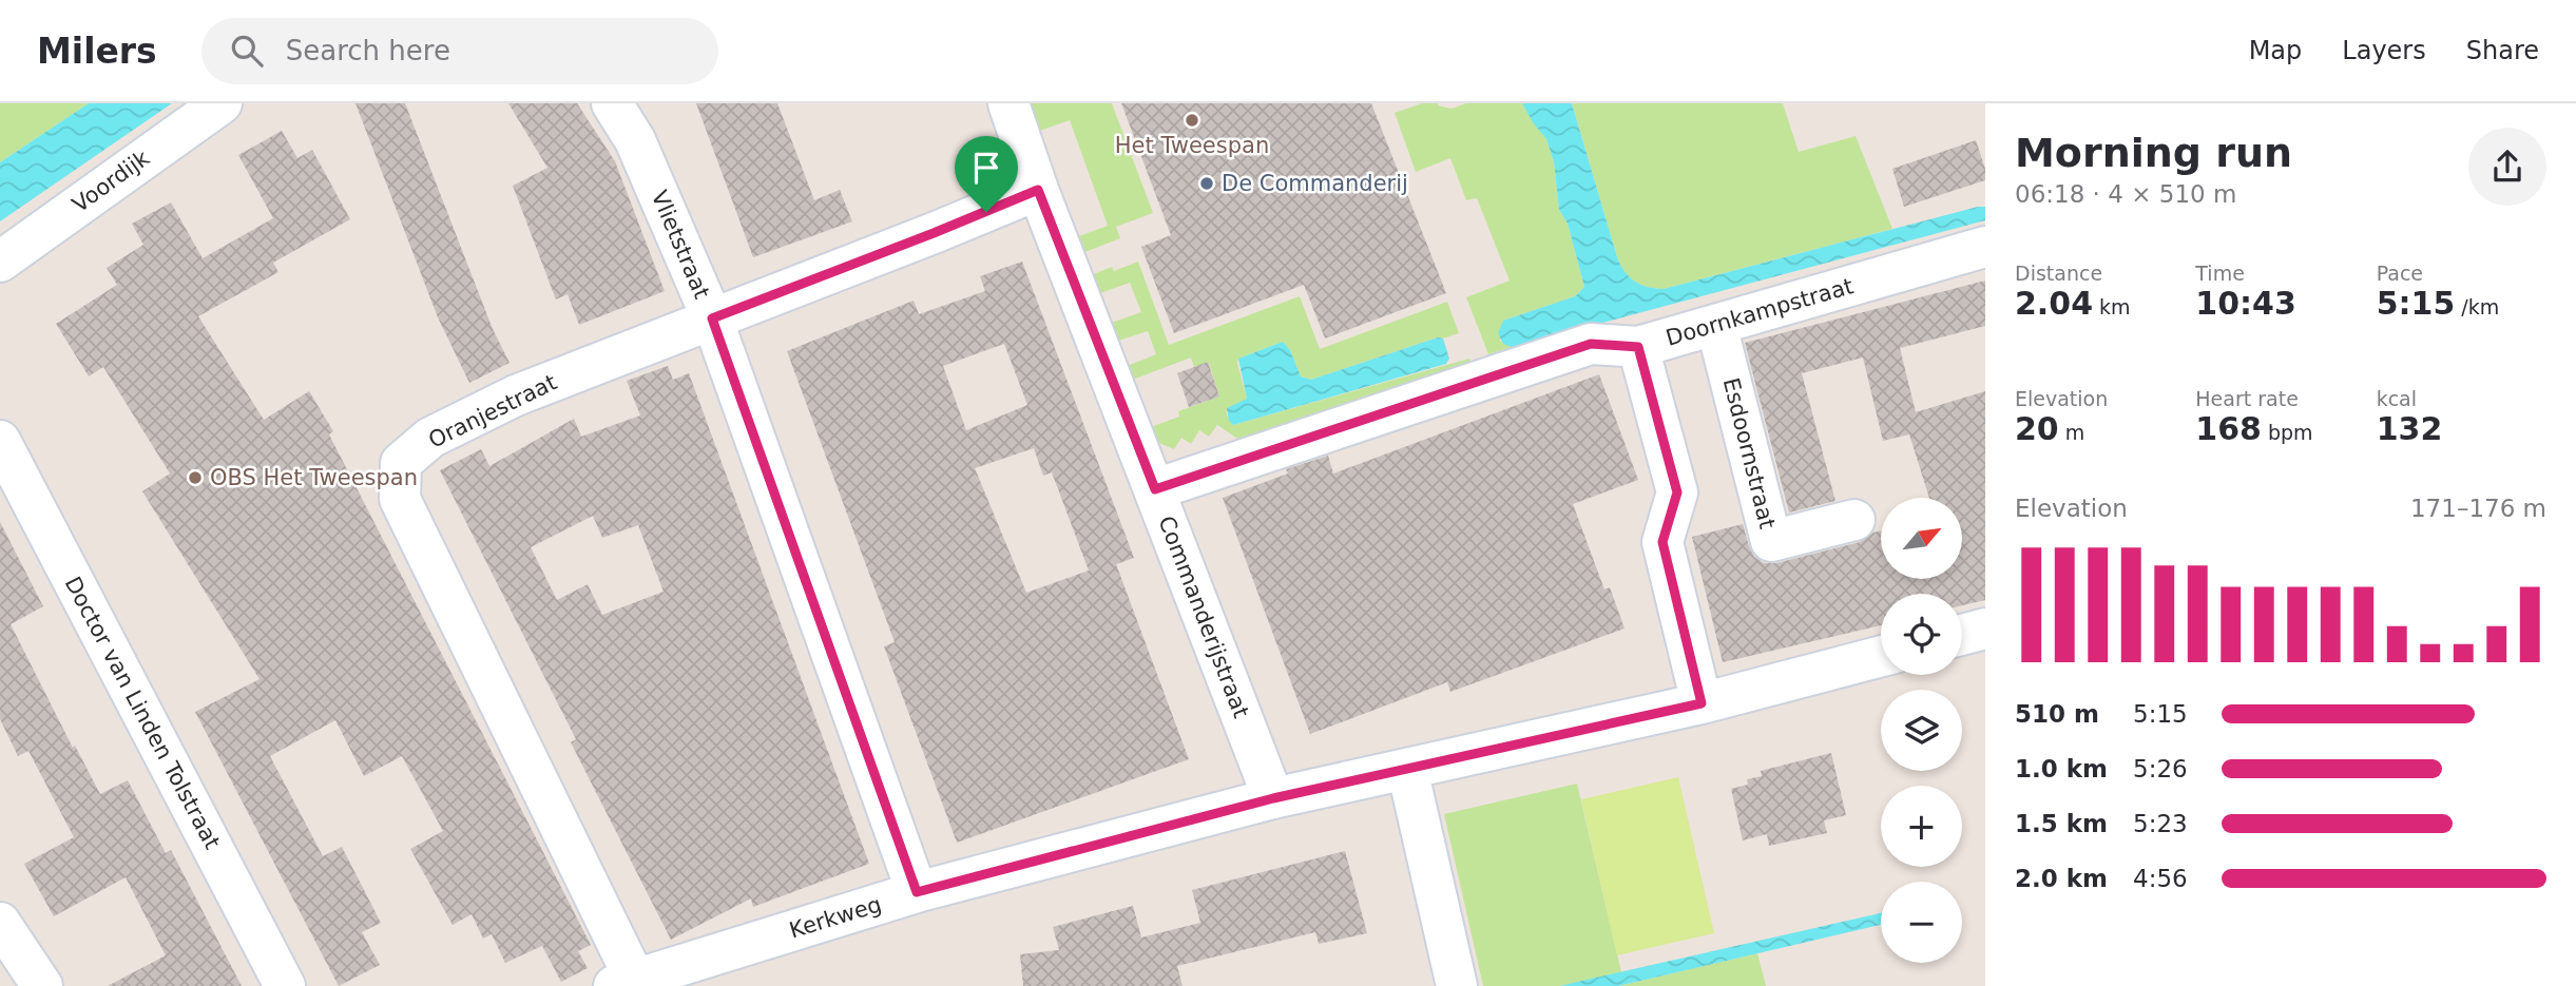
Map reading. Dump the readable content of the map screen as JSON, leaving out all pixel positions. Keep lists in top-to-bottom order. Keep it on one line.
{"streets":{"street":["Voordijk","Vlietstraat","Doornkampstraat","Oranjestraat","Esdoornstraat","Commanderijstraat","Doctor van Linden Tolstraat","Kerkweg"]},"crossings":[["Vlietstraat","Oranjestraat"],["Vlietstraat","Kerkweg"],["Doornkampstraat","Esdoornstraat"],["Doornkampstraat","Commanderijstraat"],["Oranjestraat","Commanderijstraat"],["Oranjestraat","Kerkweg"],["Commanderijstraat","Kerkweg"]],"places":["Het Tweespan","De Commanderij","OBS Het Tweespan"],"north":"top right","page":{"header":"Milers","search":"Search here","nav":["Map","Layers","Share"],"heading":["Morning run","06:18 · 4 × 510 m"],"stats":[["Distance","2.04 km"],["Time","10:43"],["Pace","5:15 /km"],["Elevation","20 m"],["Heart rate","168 bpm"],["kcal","132"]],"chart":["Elevation","171–176 m"],"map_buttons":["+","−"],"list":[{"name":"510 m","note":"5:15"},{"name":"1.0 km","note":"5:26"},{"name":"1.5 km","note":"5:23"},{"name":"2.0 km","note":"4:56"}]}}
